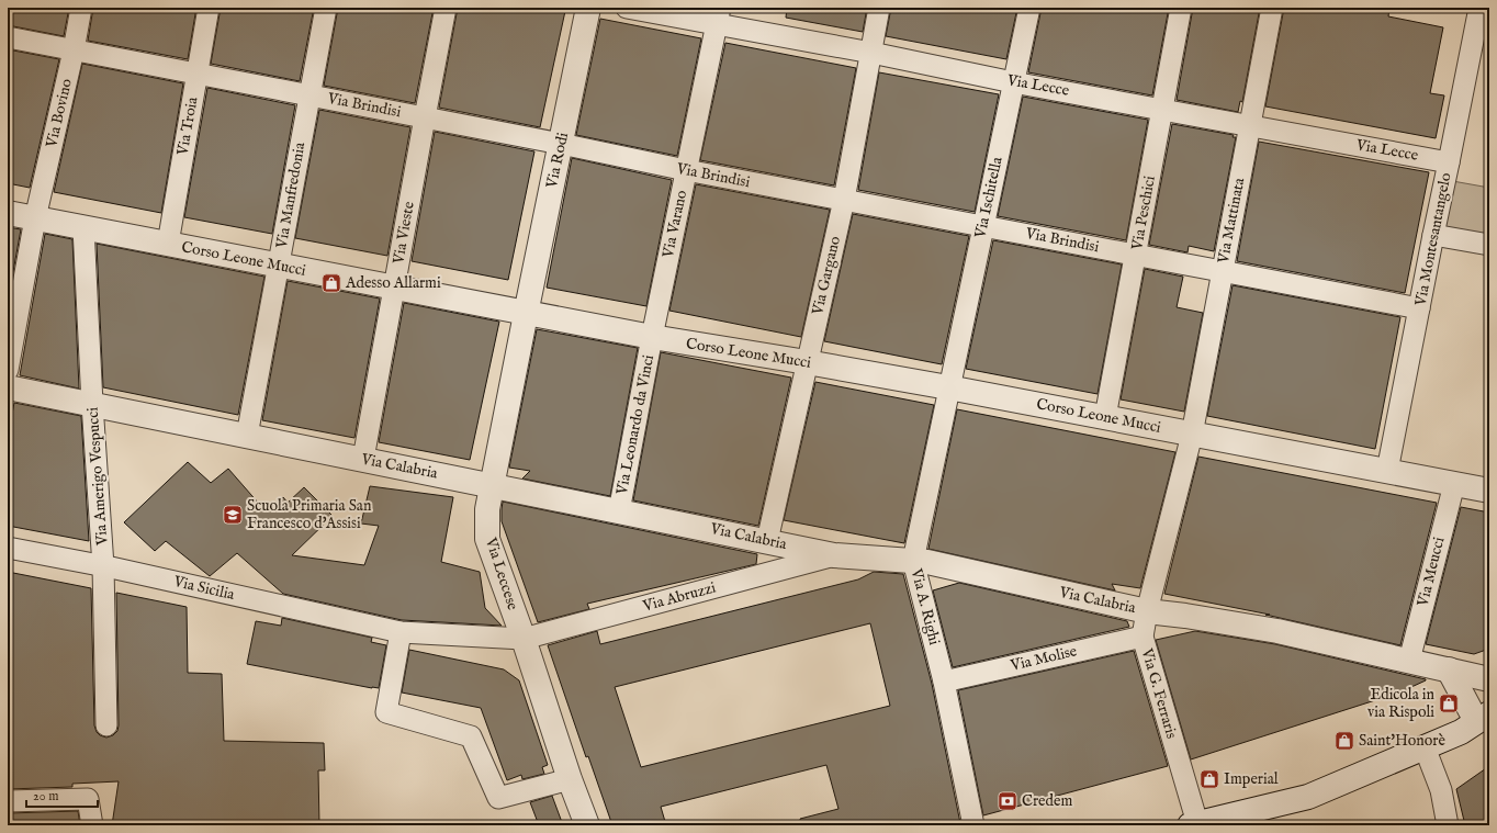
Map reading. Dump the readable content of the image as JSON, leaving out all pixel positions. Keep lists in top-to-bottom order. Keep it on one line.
{"streets":{"street":["Via Lecce","Via Brindisi","Via Bovino","Via Troia","Via Rodi","Via Manfredonia","Via Ischitella","Via Peschici","Via Mattinata","Via Varano","Via Vieste","Via Montesantangelo","Corso Leone Mucci","Via Gargano","Via Leonardo da Vinci","Via Calabria","Via Amerigo Vespucci","Via Meucci","Via Leccese","Via Sicilia","Via Abruzzi","Via A. Righi","Via Molise","Via G. Ferraris"]},"crossings":[["Via Lecce","Via Ischitella"],["Via Lecce","Via Peschici"],["Via Lecce","Via Mattinata"],["Via Lecce","Via Varano"],["Via Lecce","Via Montesantangelo"],["Via Lecce","Via Gargano"],["Via Brindisi","Via Bovino"],["Via Brindisi","Via Troia"],["Via Brindisi","Via Rodi"],["Via Brindisi","Via Manfredonia"],["Via Brindisi","Via Ischitella"],["Via Brindisi","Via Peschici"],["Via Brindisi","Via Mattinata"],["Via Brindisi","Via Varano"],["Via Brindisi","Via Vieste"],["Via Brindisi","Via Montesantangelo"],["Via Brindisi","Via Gargano"],["Via Bovino","Corso Leone Mucci"],["Via Troia","Corso Leone Mucci"],["Via Rodi","Corso Leone Mucci"],["Via Rodi","Via Leccese"],["Via Manfredonia","Corso Leone Mucci"],["Via Manfredonia","Via Calabria"],["Via Ischitella","Corso Leone Mucci"],["Via Ischitella","Via A. Righi"],["Via Peschici","Corso Leone Mucci"],["Via Mattinata","Corso Leone Mucci"],["Via Mattinata","Via G. Ferraris"],["Via Varano","Corso Leone Mucci"],["Via Varano","Via Leonardo da Vinci"],["Via Vieste","Corso Leone Mucci"],["Via Vieste","Via Calabria"],["Via Montesantangelo","Corso Leone Mucci"],["Corso Leone Mucci","Via Gargano"],["Corso Leone Mucci","Via Leonardo da Vinci"],["Corso Leone Mucci","Via Amerigo Vespucci"],["Corso Leone Mucci","Via Meucci"],["Corso Leone Mucci","Via Leccese"],["Corso Leone Mucci","Via A. Righi"],["Corso Leone Mucci","Via G. Ferraris"],["Via Gargano","Via Calabria"],["Via Leonardo da Vinci","Via Calabria"],["Via Calabria","Via Amerigo Vespucci"],["Via Calabria","Via Meucci"],["Via Calabria","Via Leccese"],["Via Calabria","Via Abruzzi"],["Via Calabria","Via A. Righi"],["Via Calabria","Via G. Ferraris"],["Via Amerigo Vespucci","Via Sicilia"],["Via Leccese","Via Sicilia"],["Via Leccese","Via Abruzzi"],["Via Sicilia","Via Abruzzi"],["Via A. Righi","Via Molise"],["Via Molise","Via G. Ferraris"]],"places":{"shop":["Adesso Allarmi","Edicola in via Rispoli","Saint'Honorè","Imperial"],"school or university":["Scuola Primaria San Francesco d'Assisi"],"bank":["Credem"]},"scale_bar":"20 m"}
